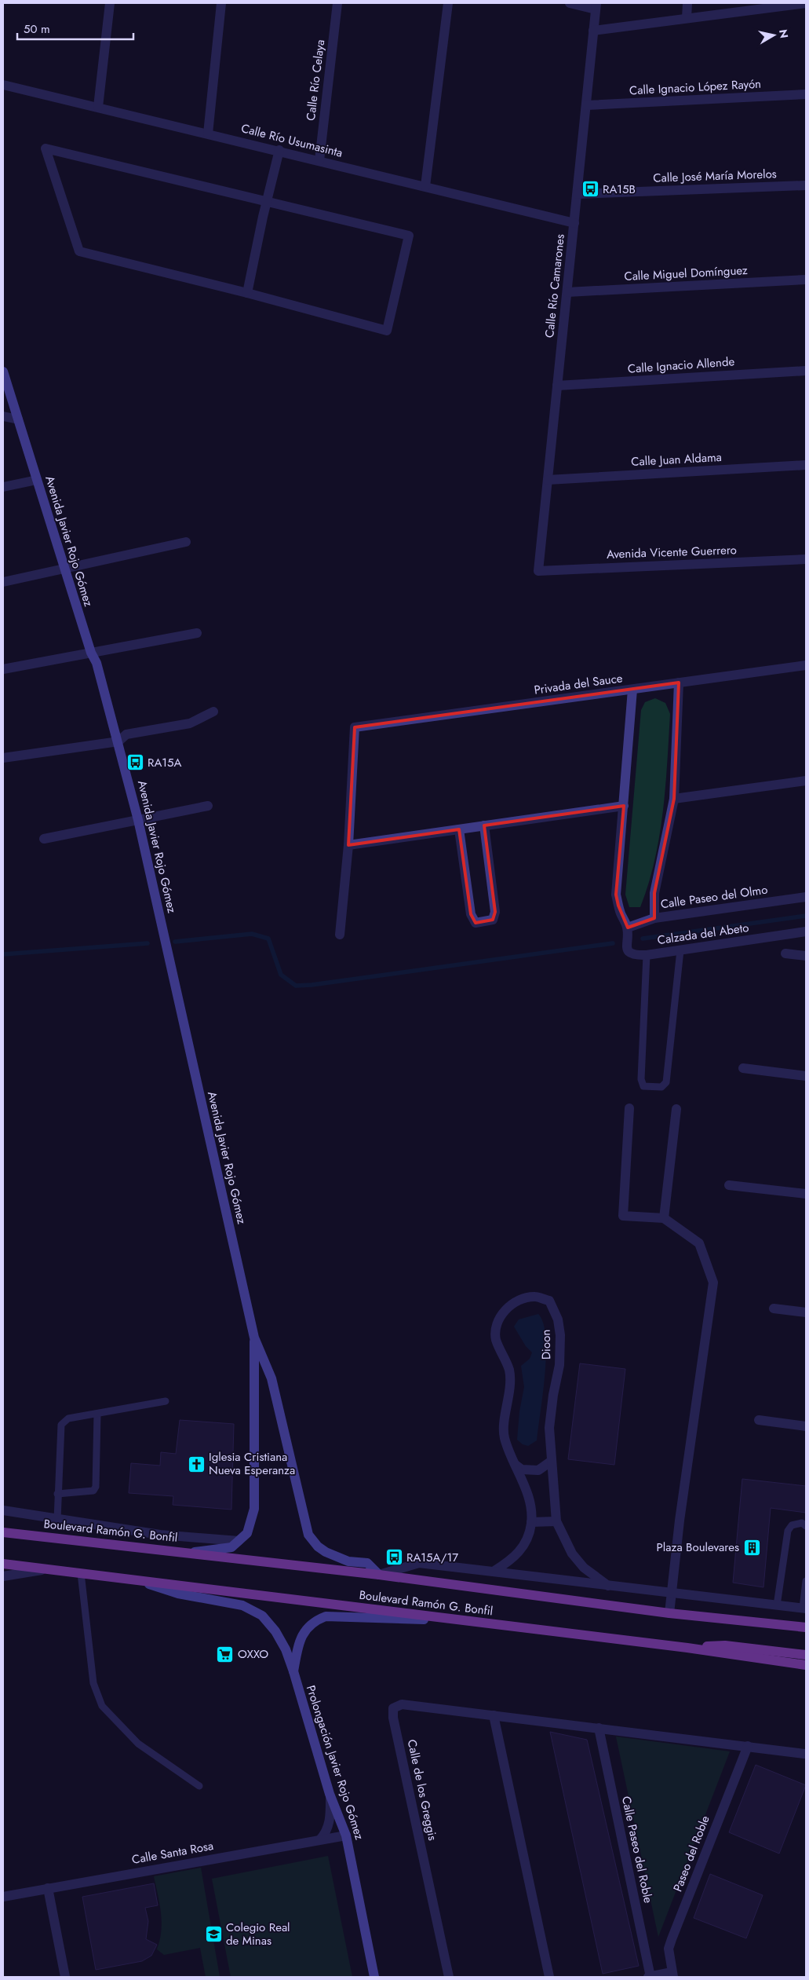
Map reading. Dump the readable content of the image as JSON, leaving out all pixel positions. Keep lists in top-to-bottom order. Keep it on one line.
{"streets":{"main road":["Boulevard Ramón G. Bonfil"],"street":["Calle Río Celaya","Calle Ignacio López Rayón","Calle Río Usumasinta","Calle José María Morelos","Calle Miguel Domínguez","Calle Río Camarones","Calle Ignacio Allende","Calle Juan Aldama","Avenida Javier Rojo Gómez","Avenida Vicente Guerrero","Privada del Sauce","Calle Paseo del Olmo","Calzada del Abeto","Dioon","Prolongación Javier Rojo Gómez","Calle de los Greggis","Calle Paseo del Roble","Calle Santa Rosa","Paseo del Roble"]},"crossings":[["Calle Río Celaya","Calle Río Usumasinta"],["Calle Ignacio López Rayón","Calle Río Camarones"],["Calle Río Usumasinta","Calle Río Camarones"],["Calle José María Morelos","Calle Río Camarones"],["Calle Miguel Domínguez","Calle Río Camarones"],["Calle Río Camarones","Calle Ignacio Allende"],["Calle Río Camarones","Calle Juan Aldama"],["Calle Río Camarones","Avenida Vicente Guerrero"],["Avenida Javier Rojo Gómez","Boulevard Ramón G. Bonfil"],["Calle Paseo del Olmo","Calzada del Abeto"],["Dioon","Boulevard Ramón G. Bonfil"],["Boulevard Ramón G. Bonfil","Prolongación Javier Rojo Gómez"],["Prolongación Javier Rojo Gómez","Calle Santa Rosa"],["Calle de los Greggis","Calle Paseo del Roble"]],"places":{"bus stop":["RA15B","RA15A","RA15A/17"],"church":["Iglesia Cristiana Nueva Esperanza"],"building":["Plaza Boulevares"],"supermarket":["OXXO"],"school or university":["Colegio Real de Minas"]},"scale_bar":"50 m","north":"right"}
